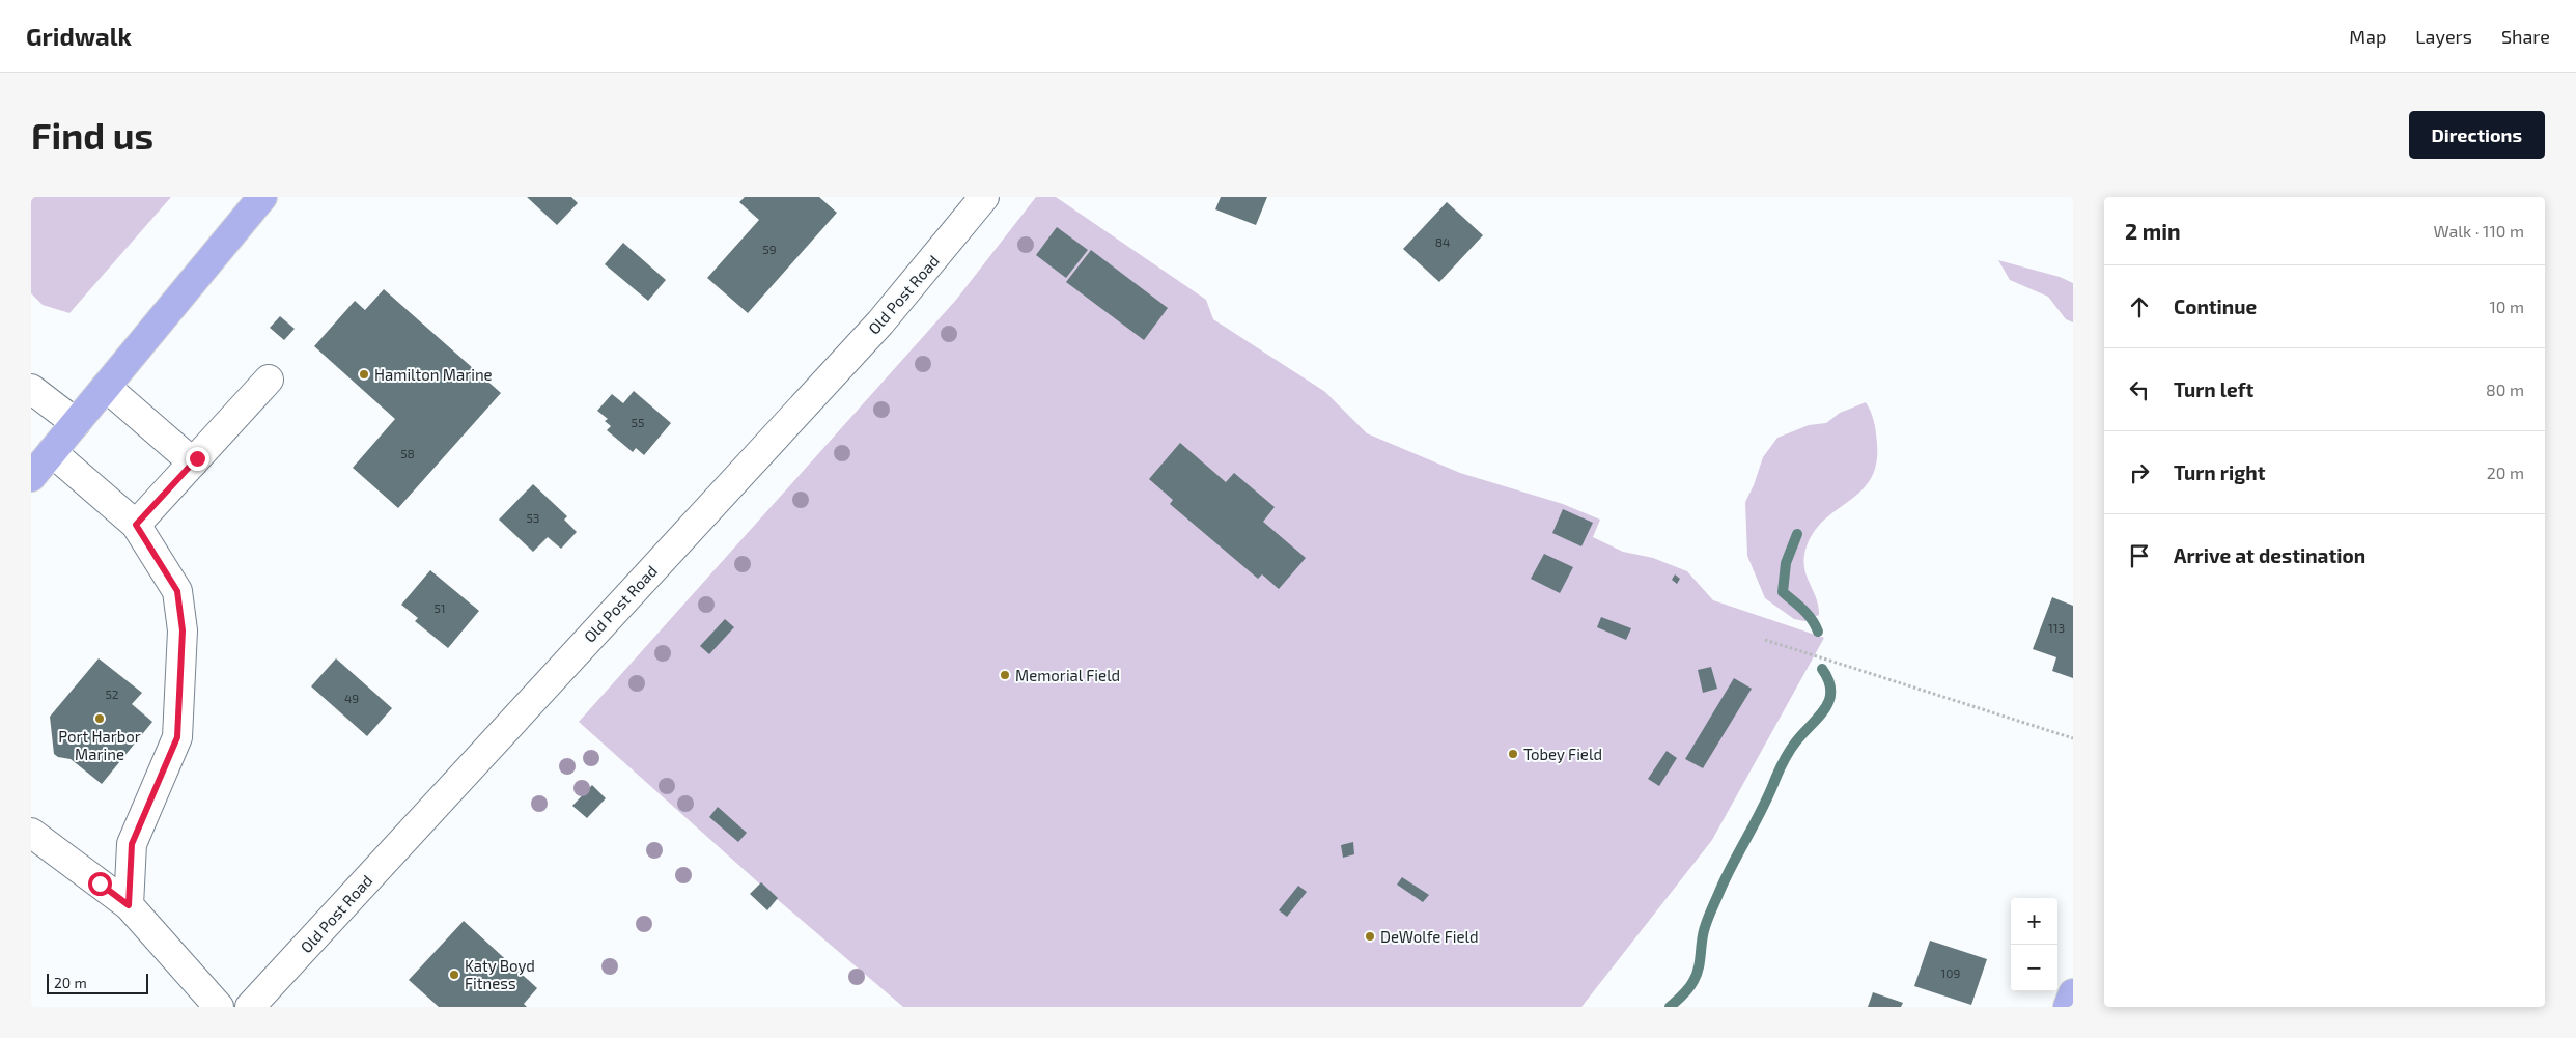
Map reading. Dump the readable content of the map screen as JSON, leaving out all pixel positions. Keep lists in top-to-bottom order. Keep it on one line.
{"streets":{"street":["Old Post Road"]},"places":["Hamilton Marine","Memorial Field","Port Harbor Marine","Tobey Field","DeWolfe Field","Katy Boyd Fitness"],"house_numbers":["84","59","55","58","53","51","113","52","49","109"],"scale_bar":"20 m","page":{"header":"Gridwalk","nav":["Map","Layers","Share"],"buttons":"Directions","title":"Find us","heading":["2 min","Walk · 110 m"],"list":[["Continue","10 m"],["Turn left","80 m"],["Turn right","20 m"],"Arrive at destination"],"map_buttons":["+","−"],"scale":"20 m"}}
